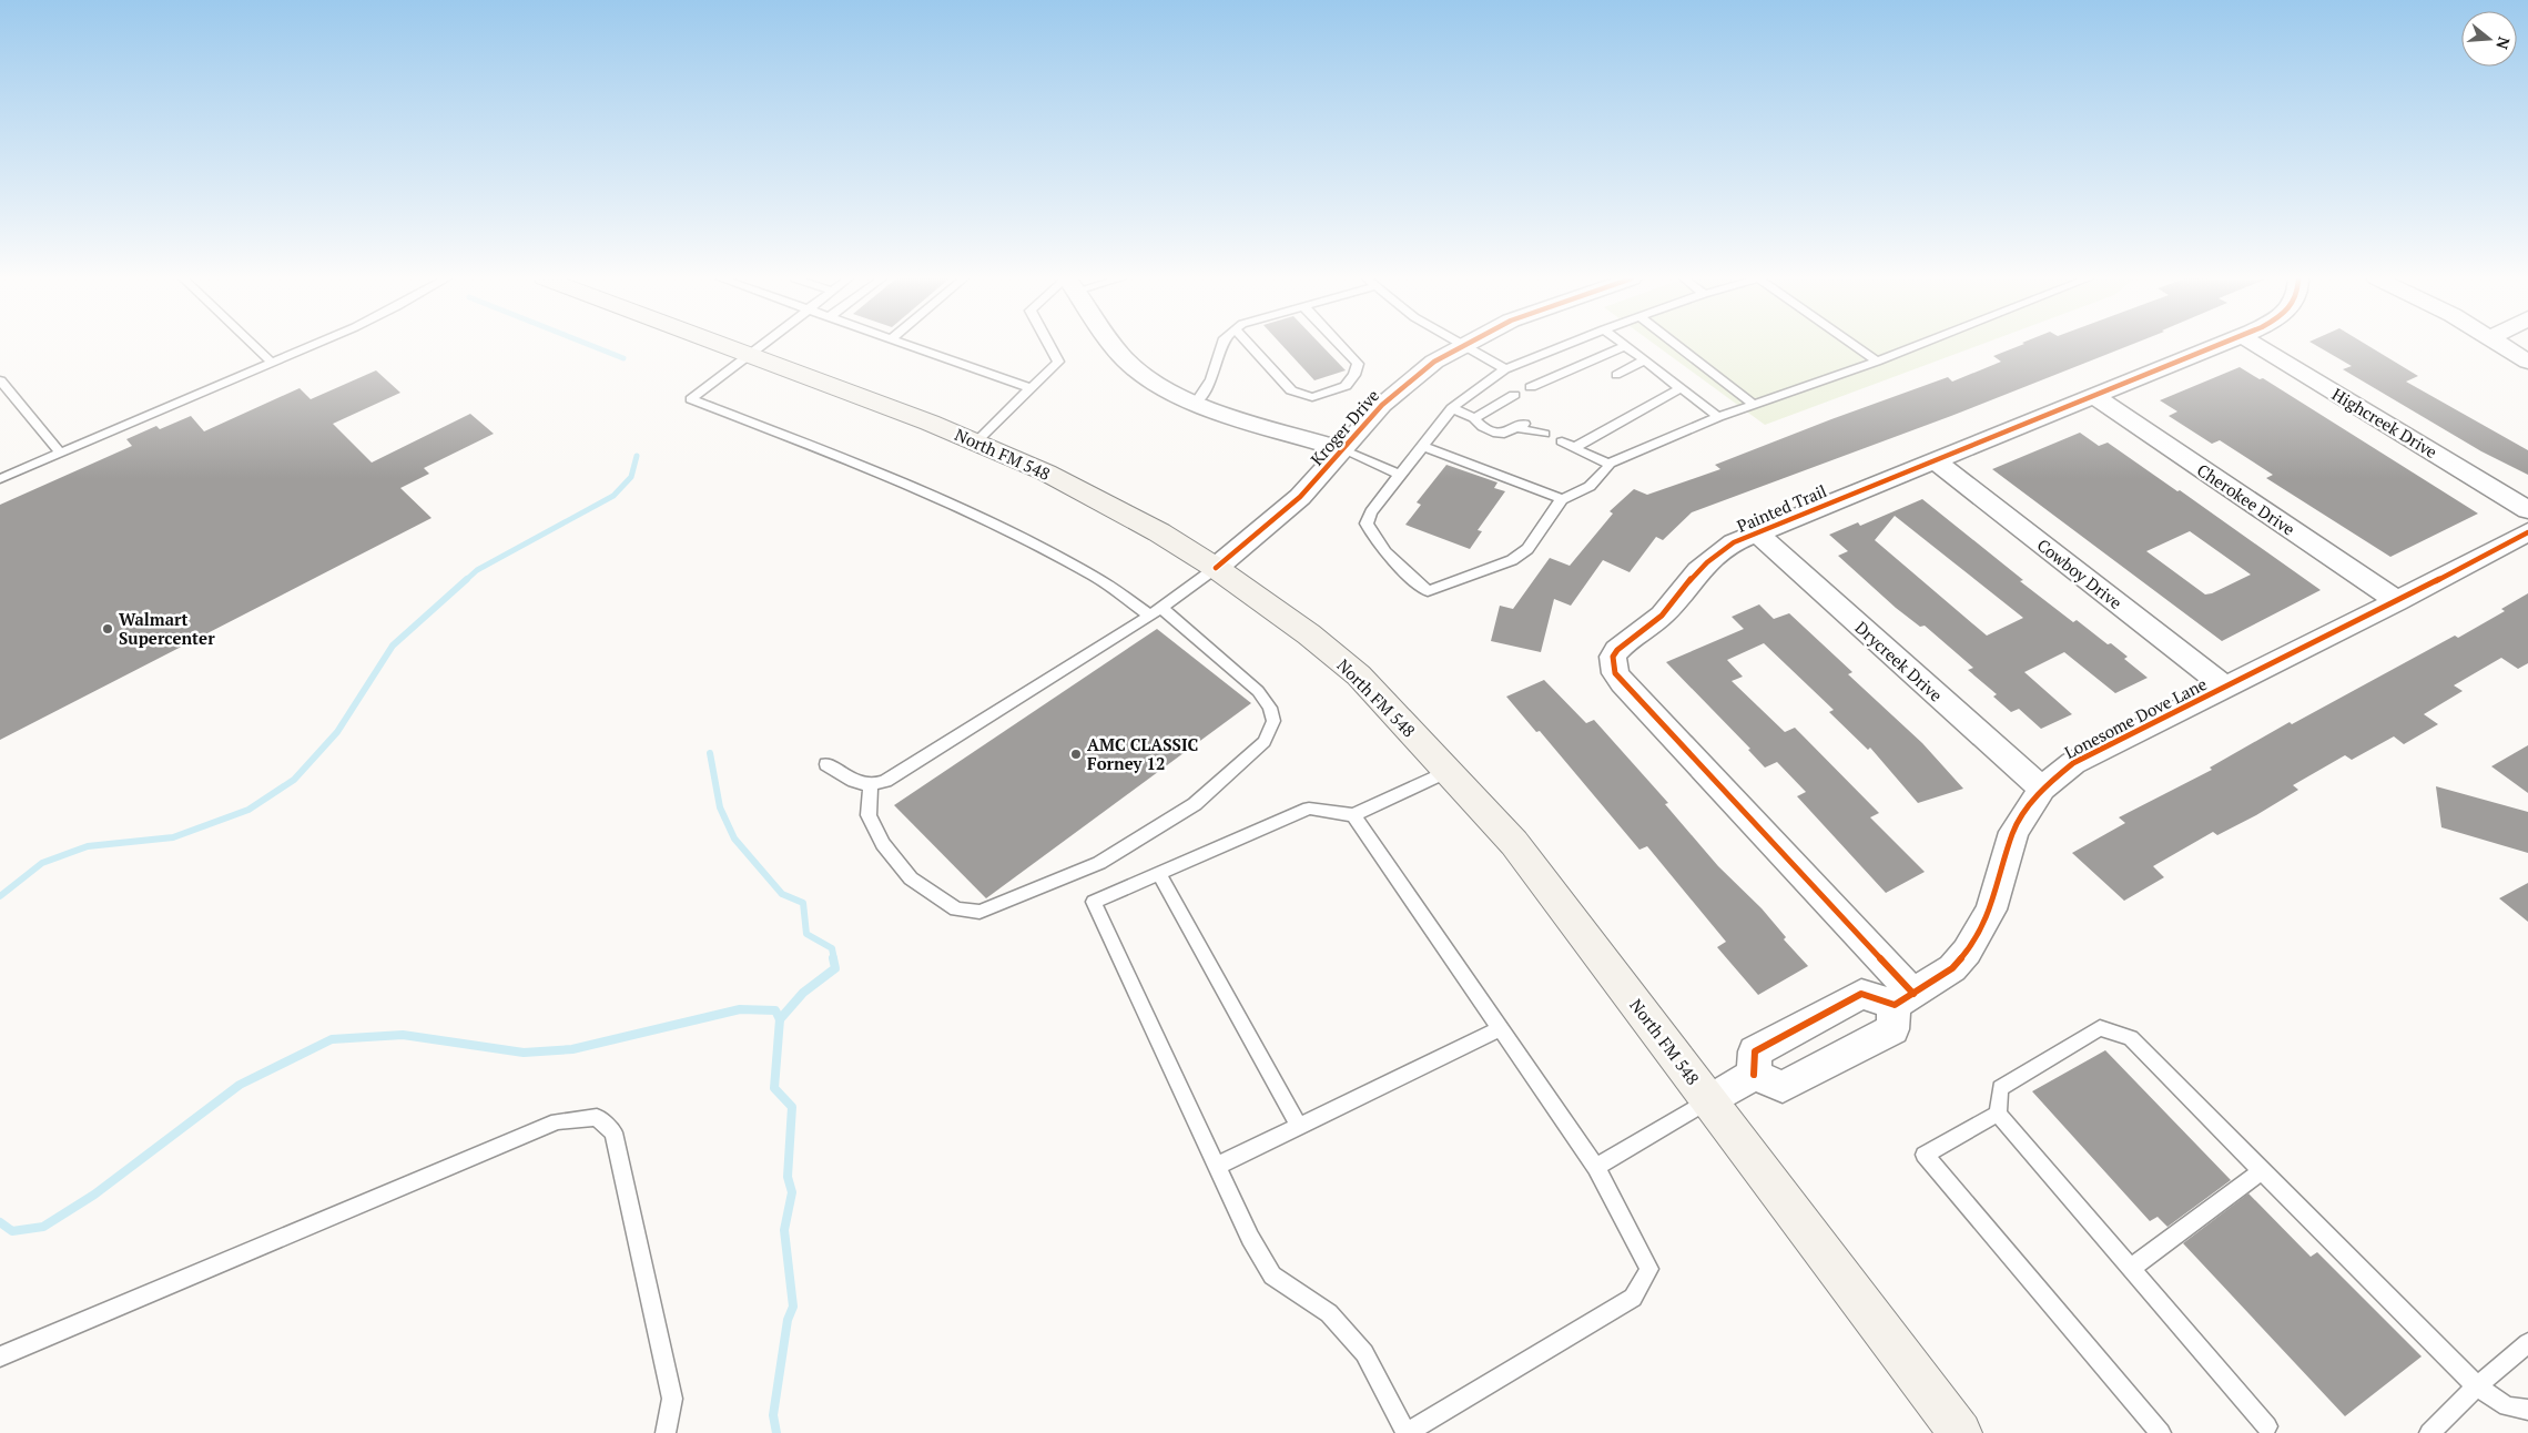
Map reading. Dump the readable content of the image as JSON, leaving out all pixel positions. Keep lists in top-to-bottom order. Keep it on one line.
{"streets":{"main road":["North FM 548"],"street":["Highcreek Drive","Kroger Drive","Cherokee Drive","Painted Trail","Cowboy Drive","Drycreek Drive","Lonesome Dove Lane"]},"crossings":[["Kroger Drive","North FM 548"],["Cherokee Drive","Painted Trail"],["Cherokee Drive","Lonesome Dove Lane"],["Painted Trail","Cowboy Drive"],["Painted Trail","Drycreek Drive"],["Painted Trail","Lonesome Dove Lane"],["Cowboy Drive","Lonesome Dove Lane"],["Drycreek Drive","Lonesome Dove Lane"]],"places":["Walmart Supercenter","AMC CLASSIC Forney 12"],"north":"right"}
